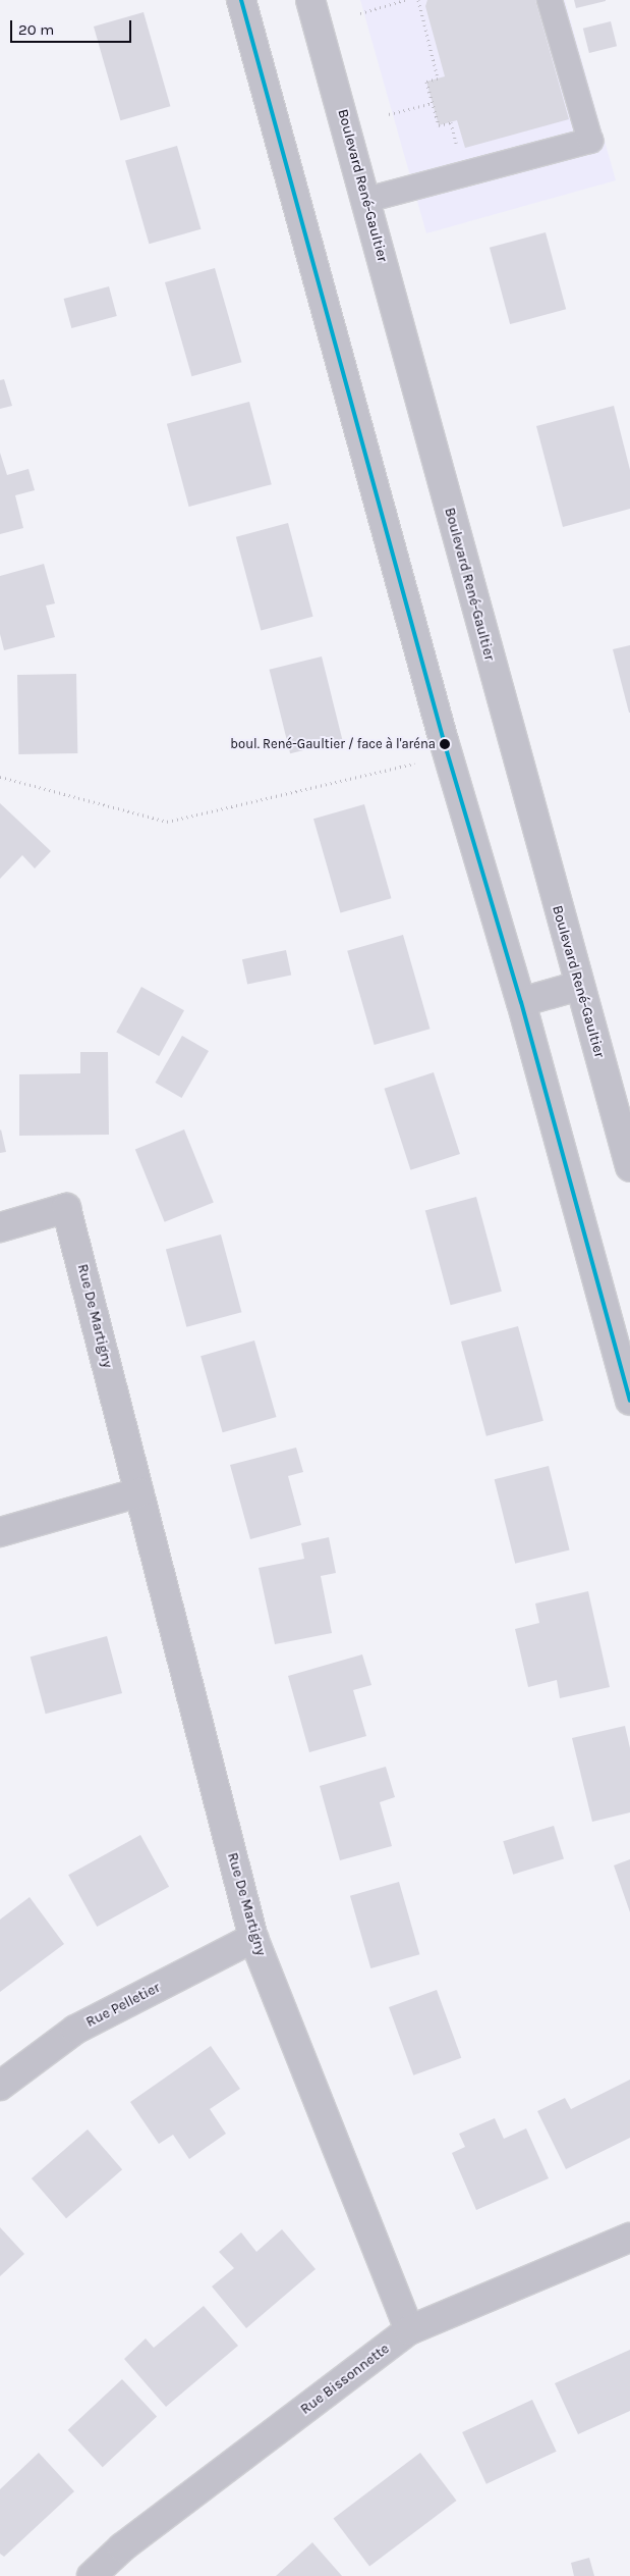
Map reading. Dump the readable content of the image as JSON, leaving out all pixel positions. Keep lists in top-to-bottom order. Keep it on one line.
{"streets":{"street":["Boulevard René-Gaultier","Rue De Martigny","Rue Pelletier","Rue Bissonnette"]},"crossings":[["Rue De Martigny","Rue Pelletier"],["Rue De Martigny","Rue Bissonnette"]],"places":["boul. René-Gaultier / face à l'aréna"],"scale_bar":"20 m"}
